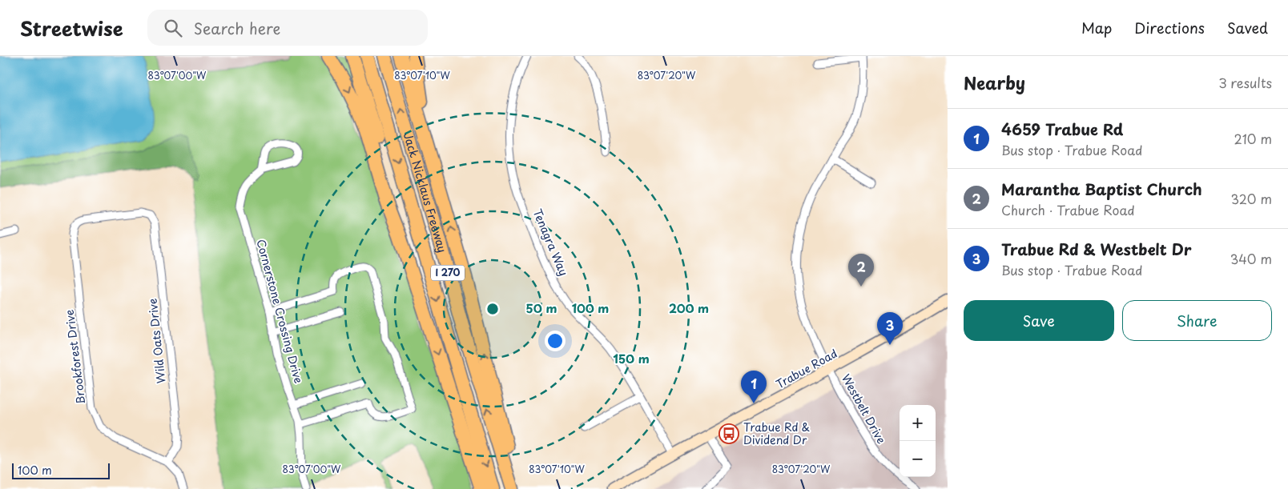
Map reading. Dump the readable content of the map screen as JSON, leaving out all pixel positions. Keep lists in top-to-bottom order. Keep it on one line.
{"streets":{"highway":["Jack Nicklaus Freeway","I 270"],"main road":["Trabue Road"],"street":["Tenagra Way","Cornerstone Crossing Drive","Wild Oats Drive","Brookforest Drive","Westbelt Drive"]},"crossings":[["Tenagra Way","Trabue Road"],["Wild Oats Drive","Brookforest Drive"],["Trabue Road","Westbelt Drive"]],"places":{"bus stop":["Trabue Rd & Dividend Dr"]},"scale_bar":"100 m","page":{"header":"Streetwise","search":"Search here","nav":["Map","Directions","Saved"],"heading":["Nearby","3 results"],"list":[{"mark":"1","name":"4659 Trabue Rd","note":"Bus stop · Trabue Road","value":"210 m"},{"mark":"2","name":"Marantha Baptist Church","note":"Church · Trabue Road","value":"320 m"},{"mark":"3","name":"Trabue Rd & Westbelt Dr","note":"Bus stop · Trabue Road","value":"340 m"}],"pins":["2","3","1"],"buttons":["Save","Share"],"map_buttons":["+","−"],"scale":"100 m"},"coordinates":["83°07'00\"W","83°07'10\"W","83°07'20\"W"],"rings":["50 m","100 m","200 m","150 m"]}
